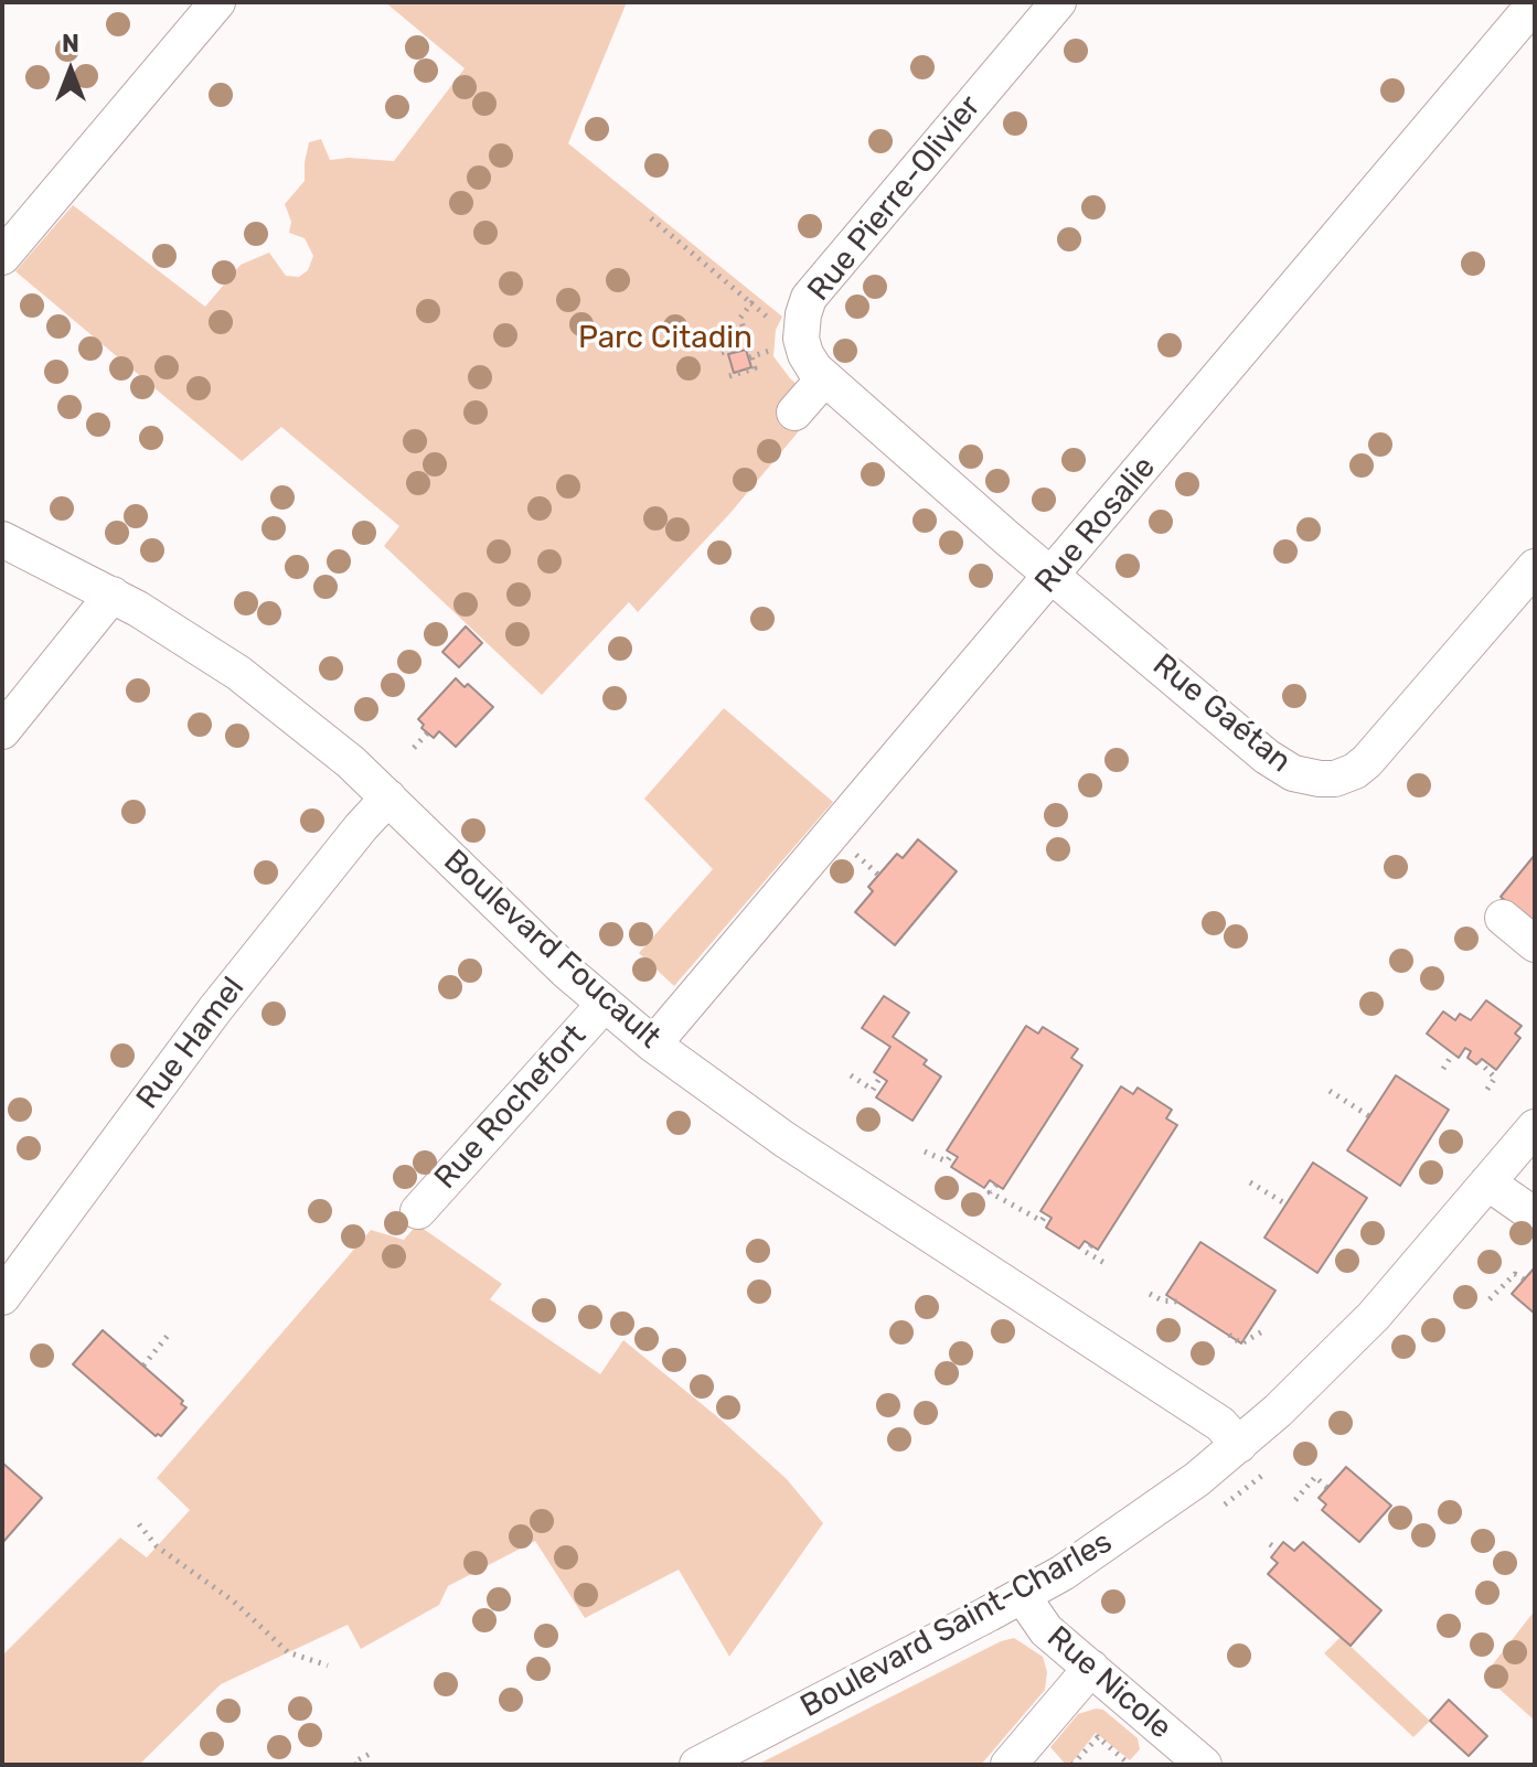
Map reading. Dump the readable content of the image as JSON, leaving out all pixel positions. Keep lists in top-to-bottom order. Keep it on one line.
{"streets":{"street":["Rue Pierre-Olivier","Rue Rosalie","Rue Gaétan","Boulevard Foucault","Rue Hamel","Rue Rochefort","Boulevard Saint-Charles","Rue Nicole"]},"crossings":[["Rue Pierre-Olivier","Rue Rosalie"],["Rue Pierre-Olivier","Rue Gaétan"],["Rue Rosalie","Rue Gaétan"],["Rue Rosalie","Boulevard Foucault"],["Boulevard Foucault","Rue Hamel"],["Boulevard Foucault","Rue Rochefort"],["Boulevard Foucault","Boulevard Saint-Charles"],["Boulevard Saint-Charles","Rue Nicole"]],"parks":["Parc Citadin"],"north":"top"}
